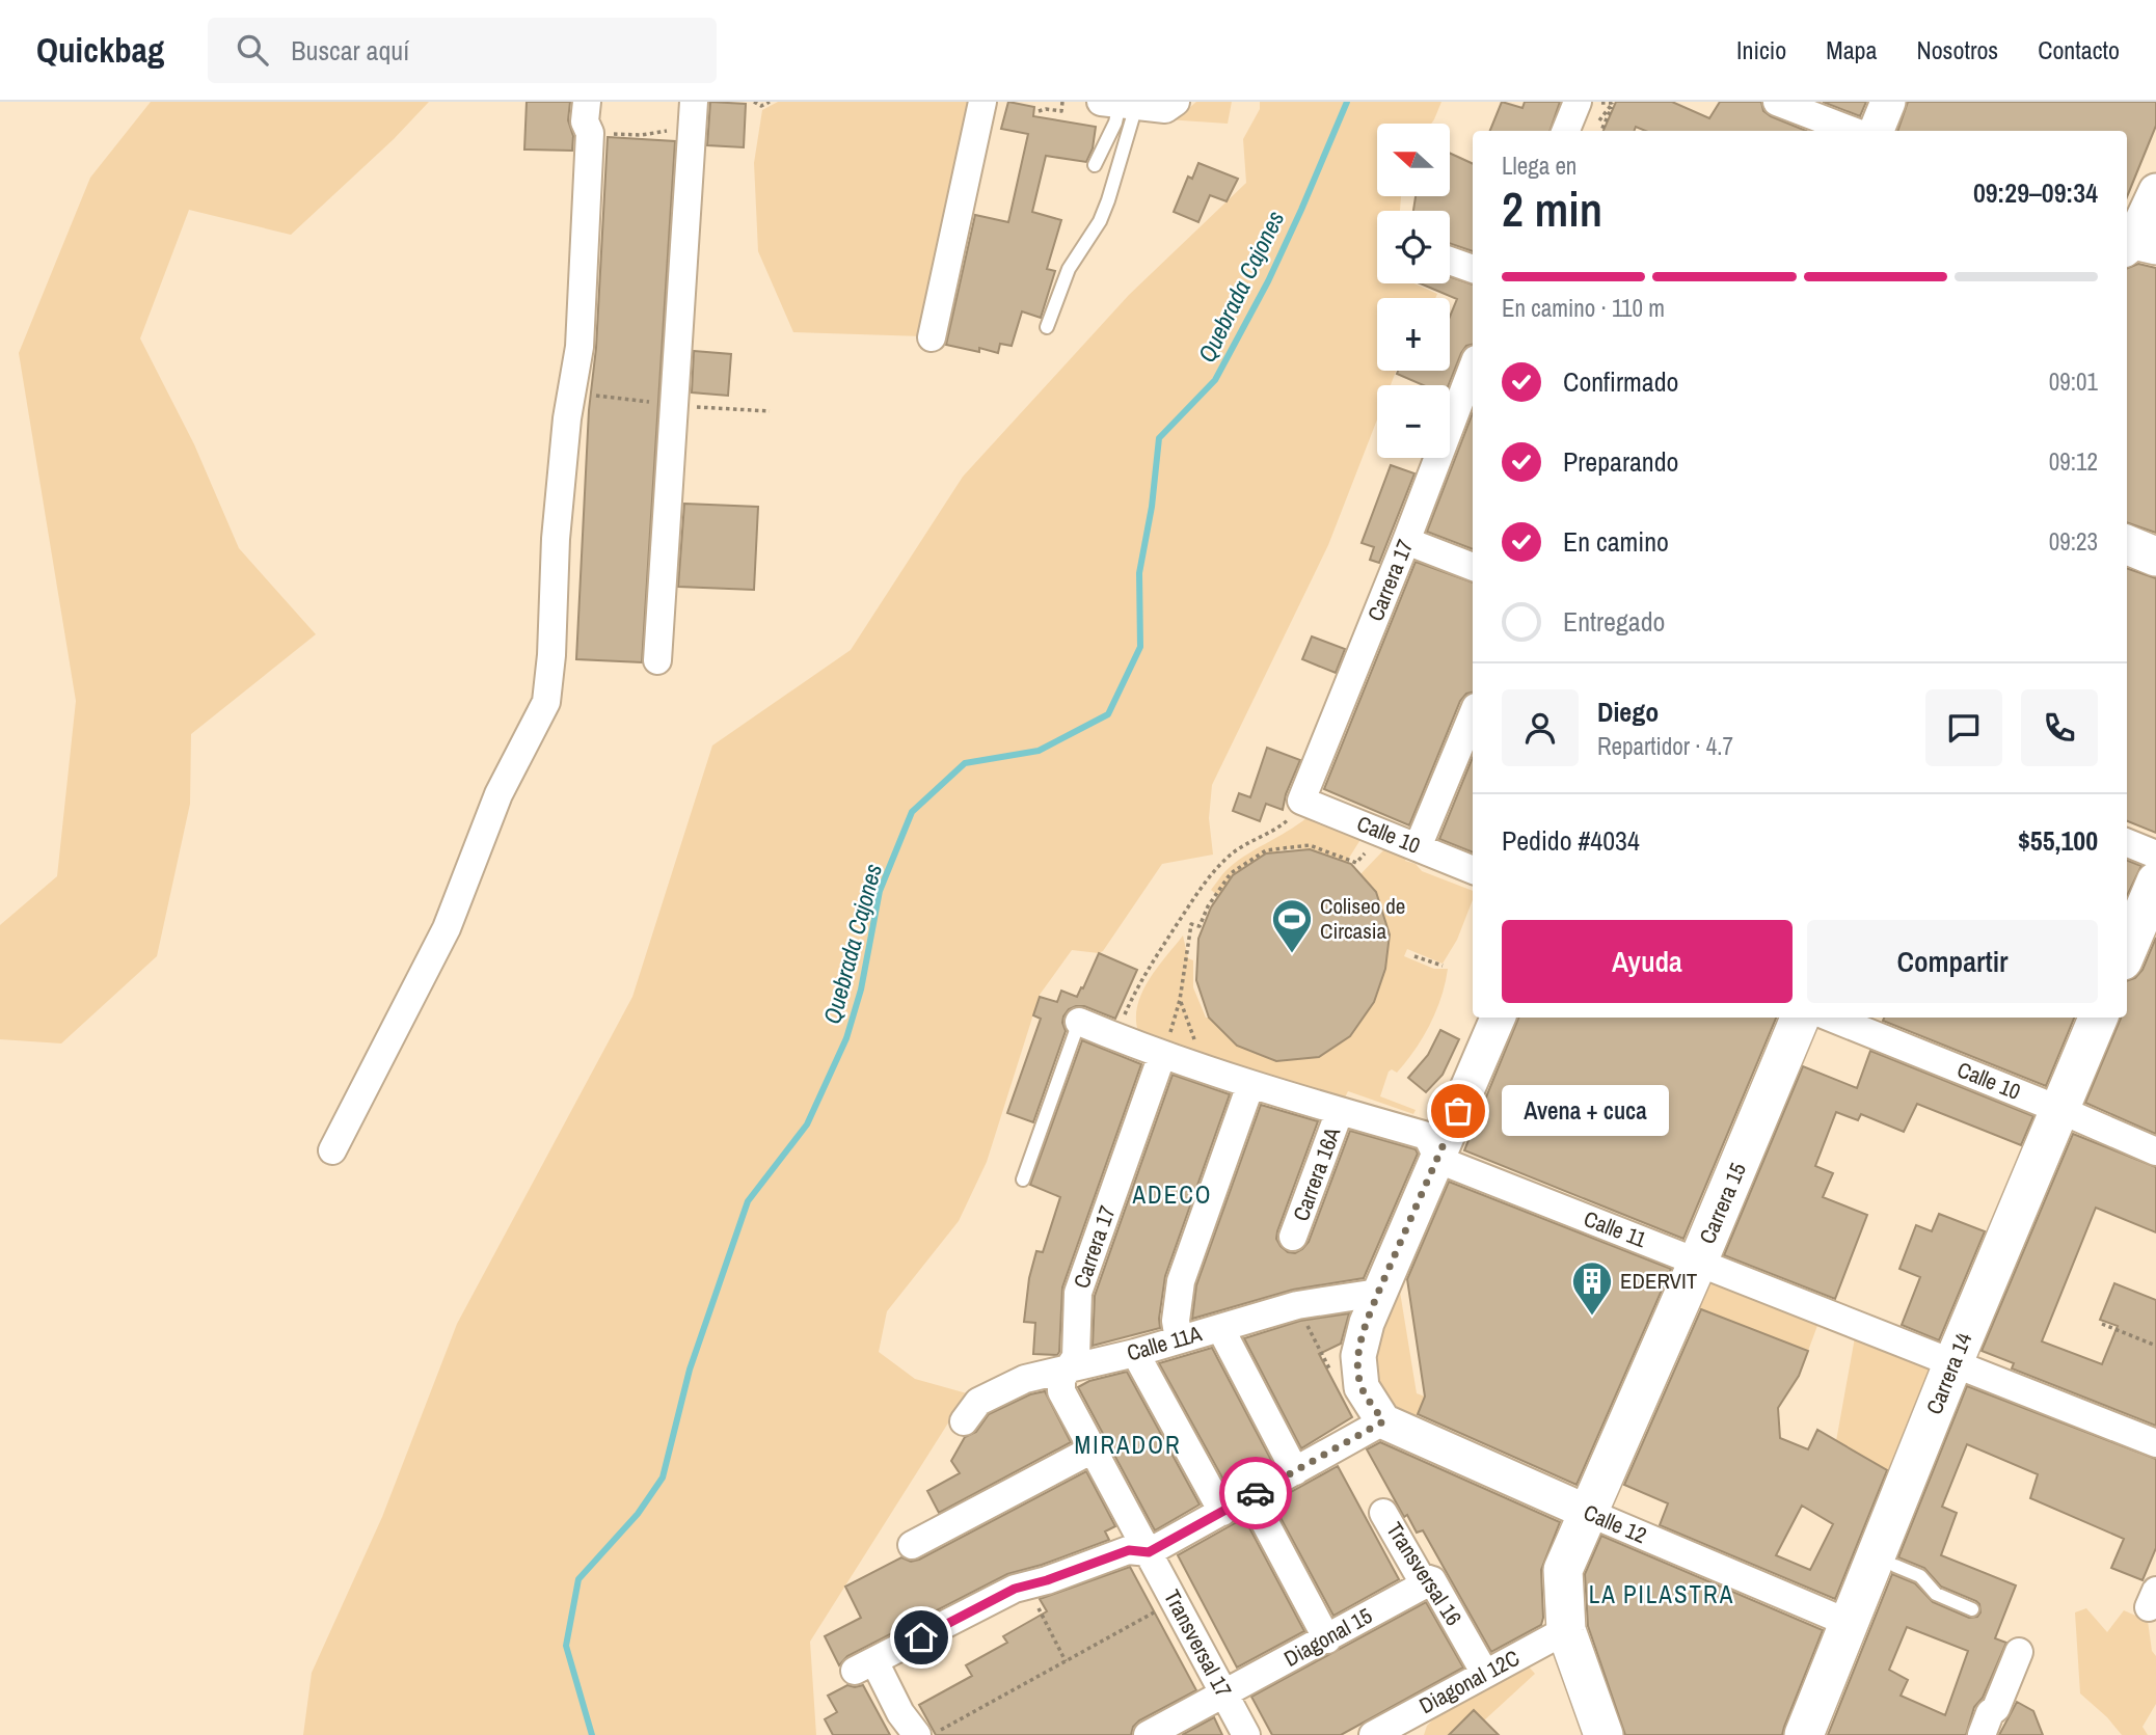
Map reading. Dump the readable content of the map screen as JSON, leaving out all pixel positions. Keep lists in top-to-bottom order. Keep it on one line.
{"streets":{"main road":["Carrera 15","Carrera 14"],"street":["Carrera 17","Calle 10","Carrera 16A","Calle 11","Calle 11A","Calle 12","Transversal 16","Diagonal 15","Transversal 17","Diagonal 12C"]},"crossings":[["Carrera 17","Calle 10"],["Carrera 17","Calle 11A"],["Carrera 17","Transversal 17"],["Calle 10","Carrera 14"],["Carrera 15","Calle 11"],["Carrera 15","Calle 12"],["Carrera 15","Diagonal 12C"],["Calle 11","Carrera 14"],["Carrera 14","Calle 12"],["Transversal 16","Diagonal 15"],["Transversal 16","Diagonal 12C"],["Diagonal 15","Transversal 17"]],"districts":["ADECO","MIRADOR","LA PILASTRA"],"water":["Quebrada Cajones"],"places":{"sports":["Coliseo de Circasia"],"other":["Avena + cuca"],"building":["EDERVIT"]},"north":"left","page":{"header":"Quickbag","search":"Buscar aquí","nav":["Inicio","Mapa","Nosotros","Contacto"],"map_buttons":["+","−"],"heading":["2 min","Llega en","09:29–09:34"],"panel":["Diego","Repartidor · 4.7","Pedido #4034","$55,100"],"bar":"En camino · 110 m","list":[["Confirmado","09:01"],["Preparando","09:12"],["En camino","09:23"],"Entregado"],"buttons":["Ayuda","Compartir"],"bubble":"Avena + cuca"}}
